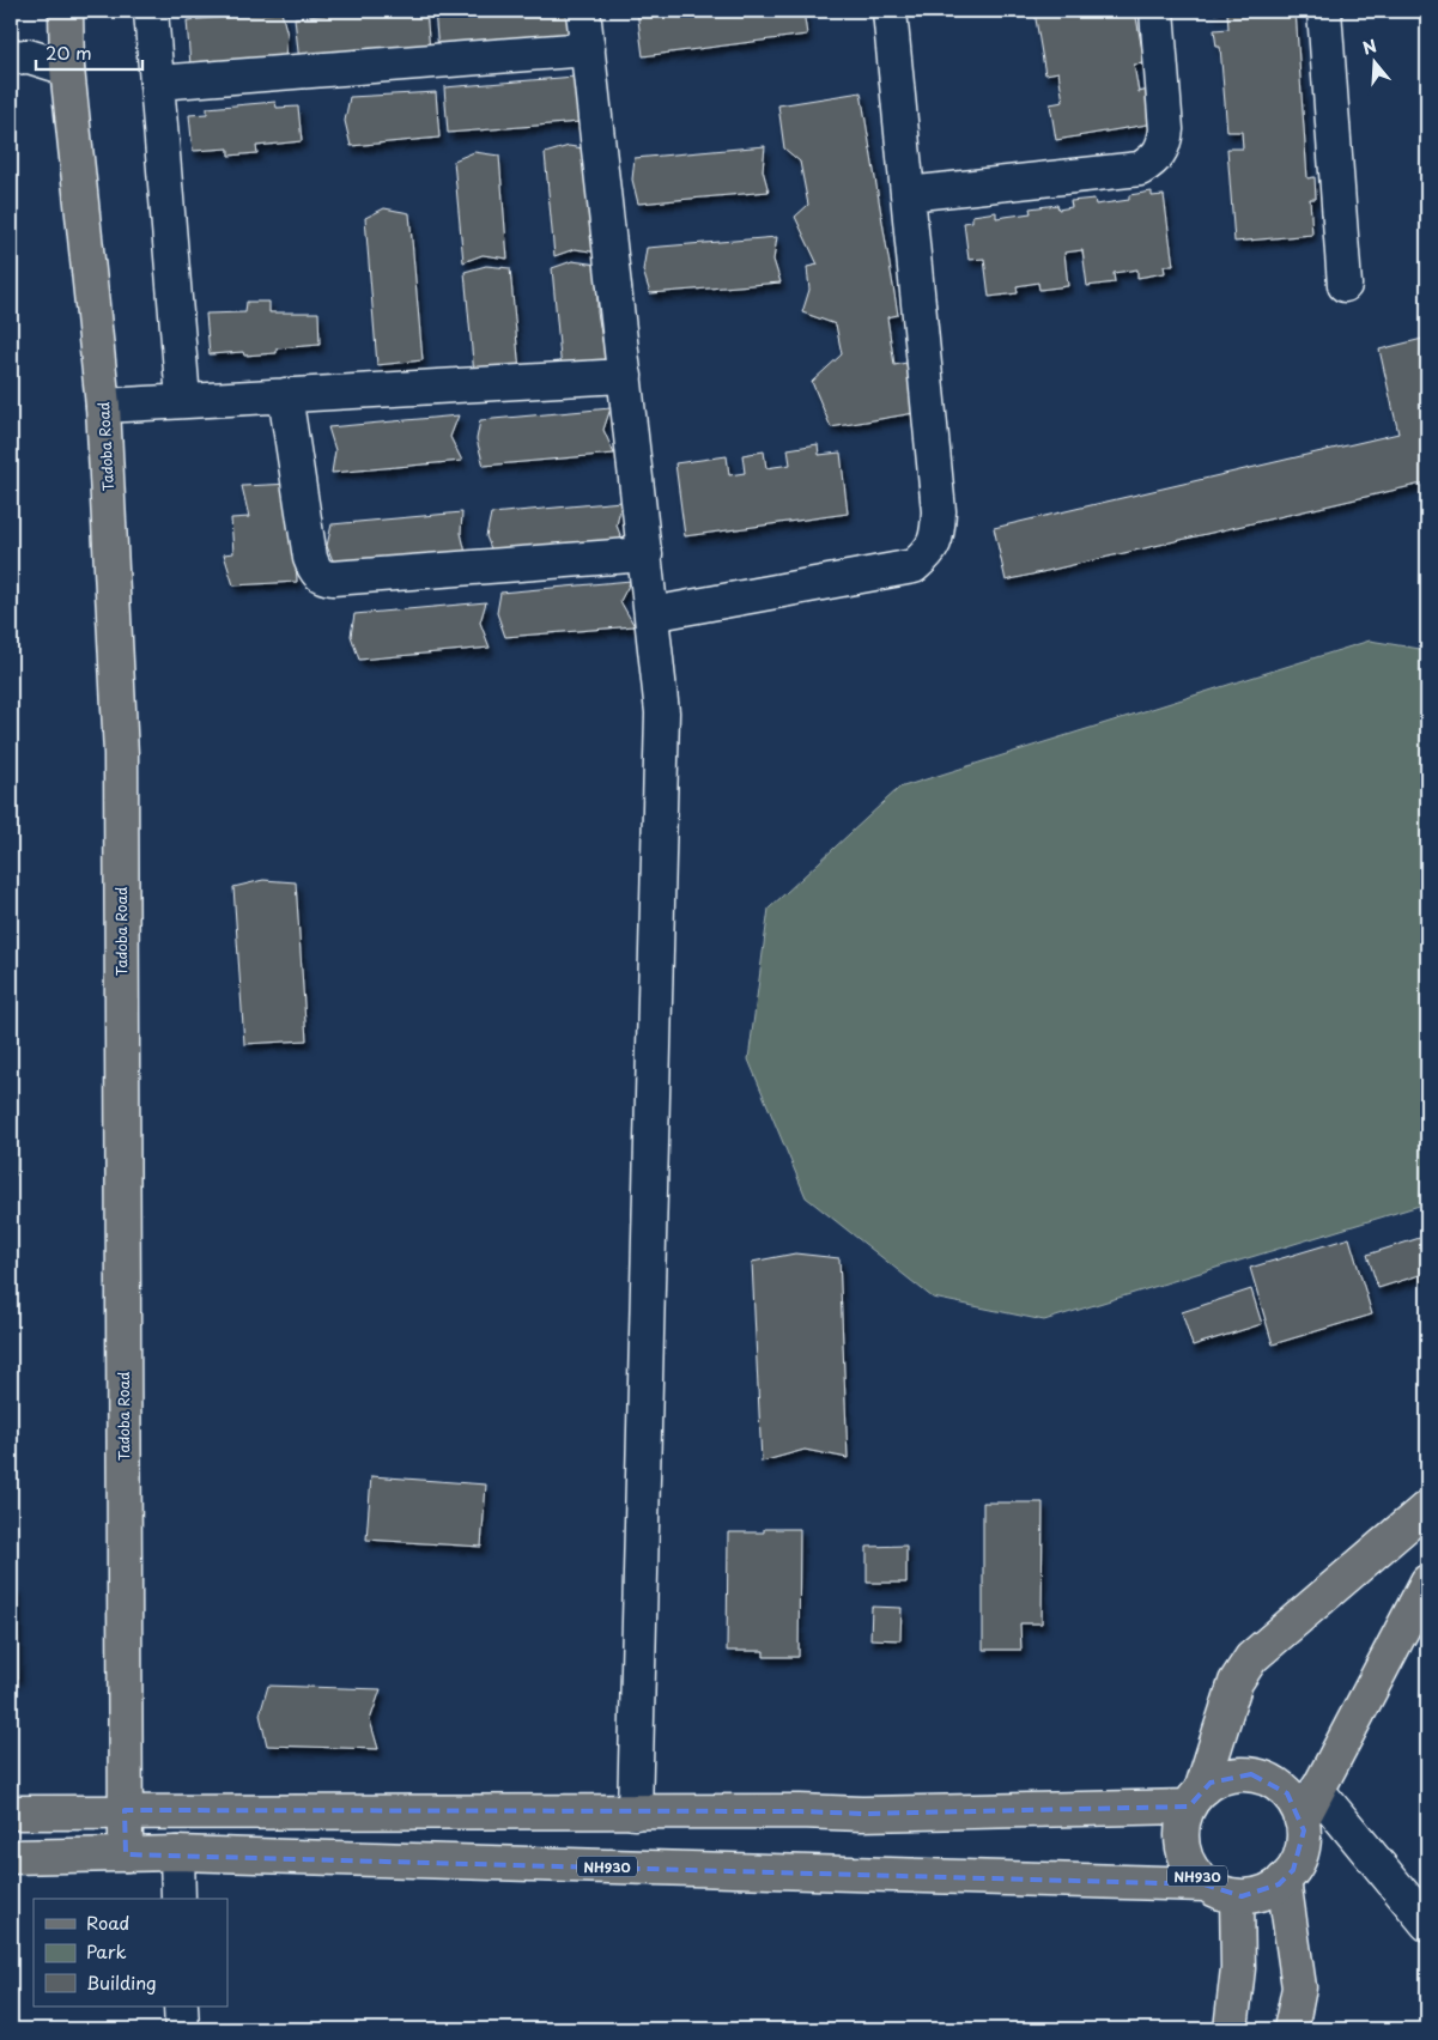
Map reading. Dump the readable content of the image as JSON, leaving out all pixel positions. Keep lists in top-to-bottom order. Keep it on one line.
{"streets":{"main road":["Tadoba Road","NH930"]},"crossings":[["Tadoba Road","NH930"]],"legend":["Road","Park","Building"],"scale_bar":"20 m","north":"top"}
